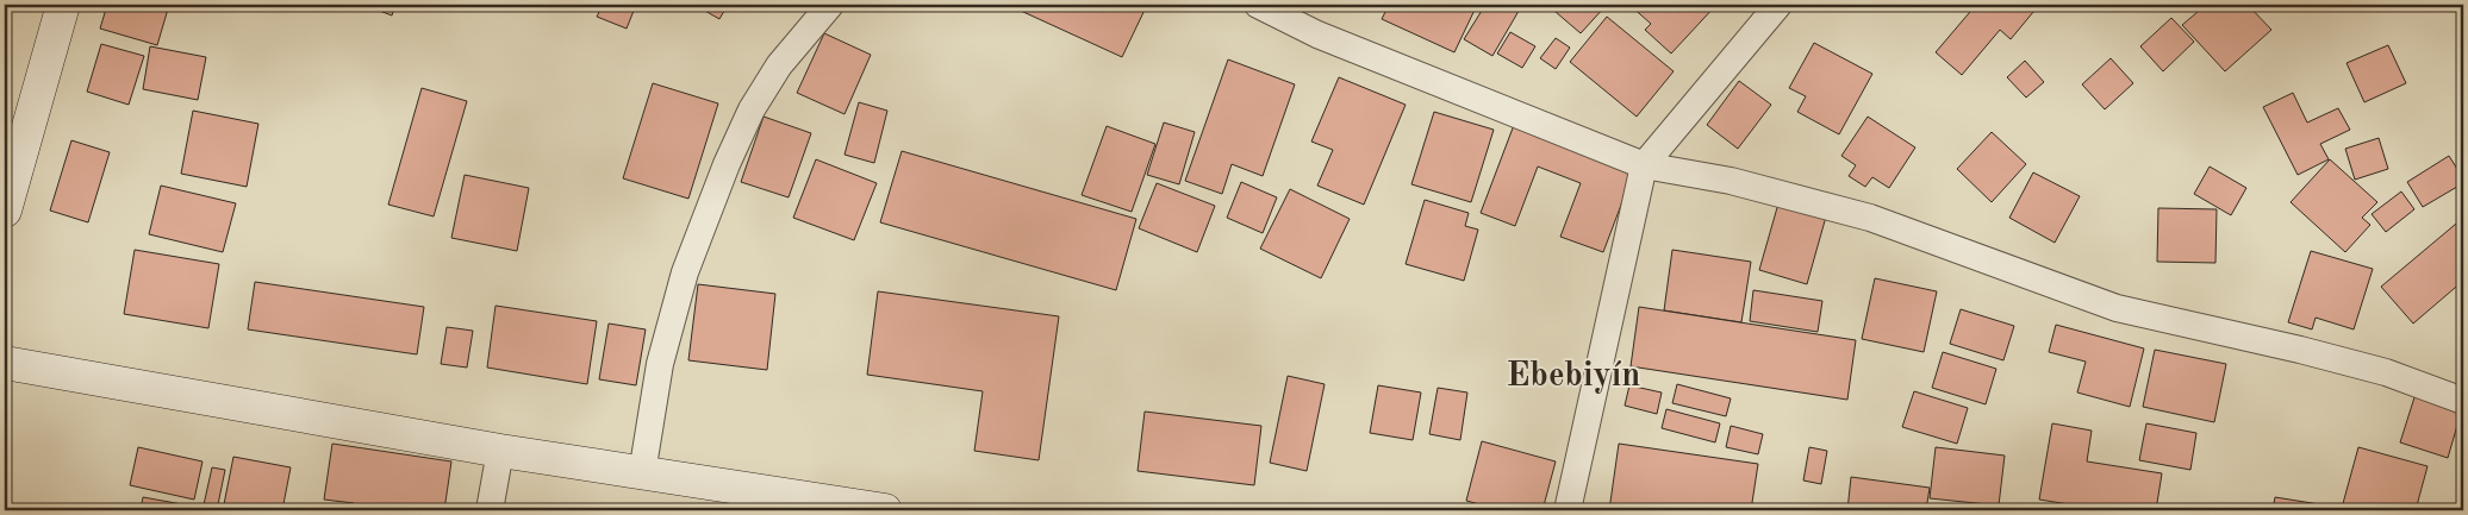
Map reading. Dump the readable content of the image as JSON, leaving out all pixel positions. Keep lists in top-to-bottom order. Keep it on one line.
{"districts":["Ebebiyín"]}
